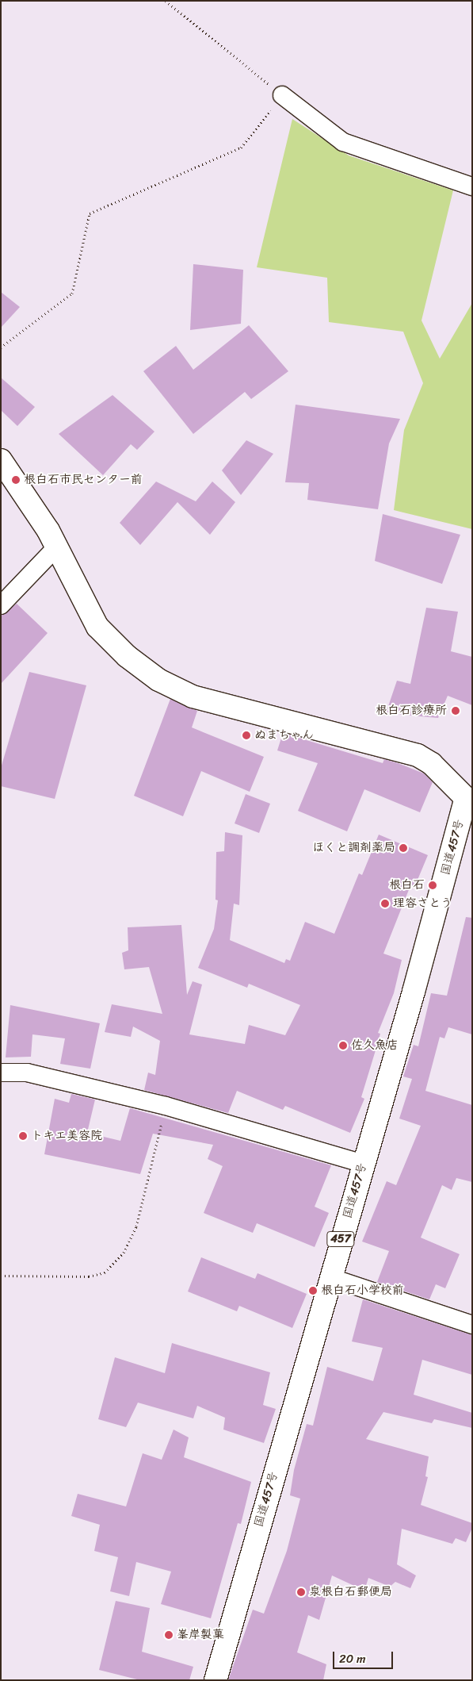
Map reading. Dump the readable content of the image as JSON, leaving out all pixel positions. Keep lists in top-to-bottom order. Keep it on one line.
{"streets":{"main road":["国道457号","457"]},"places":["根白石市民センター前","根白石診療所","ぬまちゃん","ほくと調剤薬局","根白石","理容さとう","佐久魚店","トキエ美容院","根白石小学校前","泉根白石郵便局","峯岸製菓"],"scale_bar":"20 m"}
